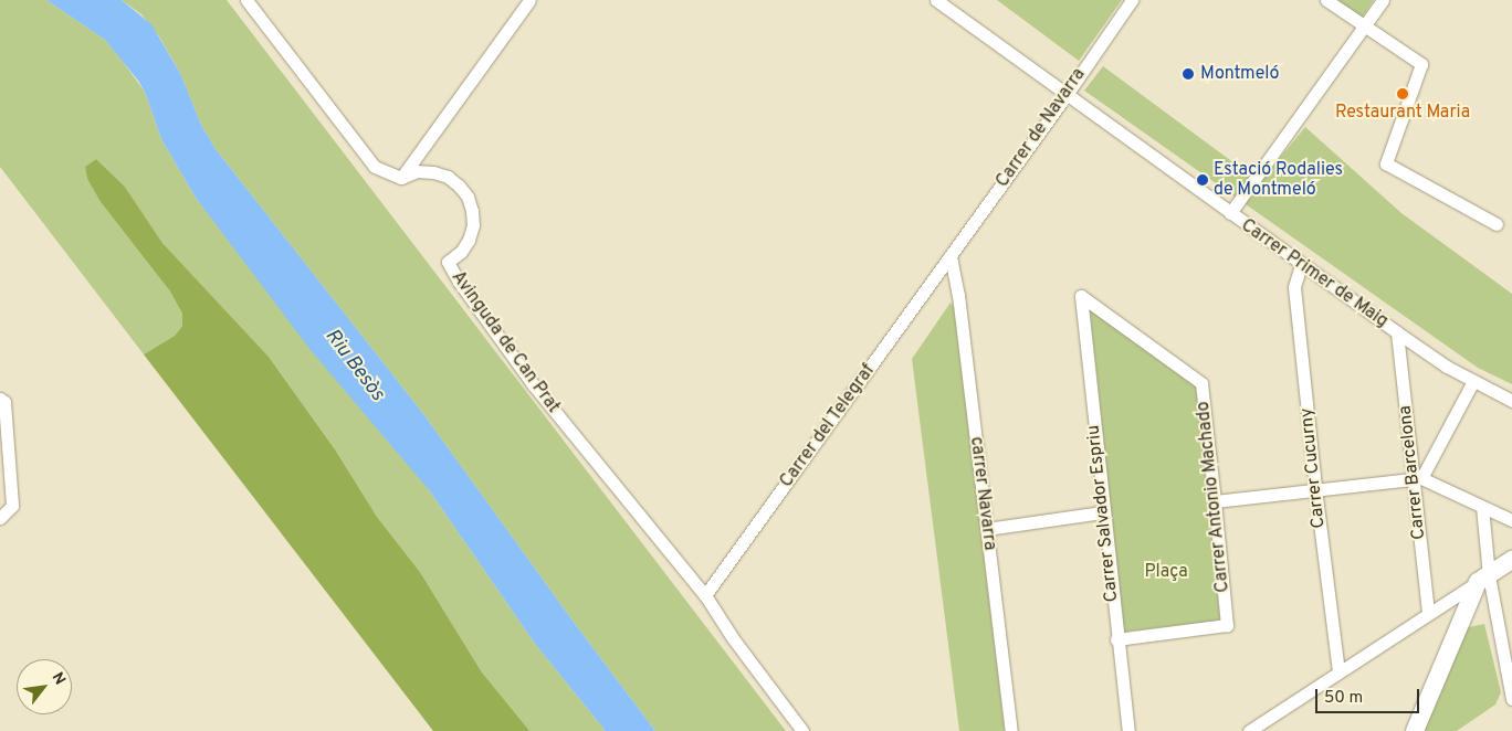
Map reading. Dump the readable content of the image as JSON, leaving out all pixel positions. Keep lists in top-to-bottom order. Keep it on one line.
{"streets":{"street":["Carrer de Navarra","Carrer Primer de Maig","Avinguda de Can Prat","Carrer del Telegraf","Carrer Cucurny","Carrer Barcelona","carrer Navarra","Carrer Antonio Machado","Carrer Salvador Espriu"]},"crossings":[["Carrer de Navarra","Carrer Primer de Maig"],["Carrer de Navarra","Carrer del Telegraf"],["Carrer de Navarra","carrer Navarra"],["Carrer Primer de Maig","Carrer Cucurny"],["Carrer Primer de Maig","Carrer Barcelona"],["Avinguda de Can Prat","Carrer del Telegraf"],["Carrer del Telegraf","carrer Navarra"],["Carrer Antonio Machado","Carrer Salvador Espriu"]],"water":["Riu Besòs"],"parks":["Plaça"],"places":["Montmeló","Restaurant Maria","Estació Rodalies de Montmeló"],"scale_bar":"50 m","north":"top right"}
